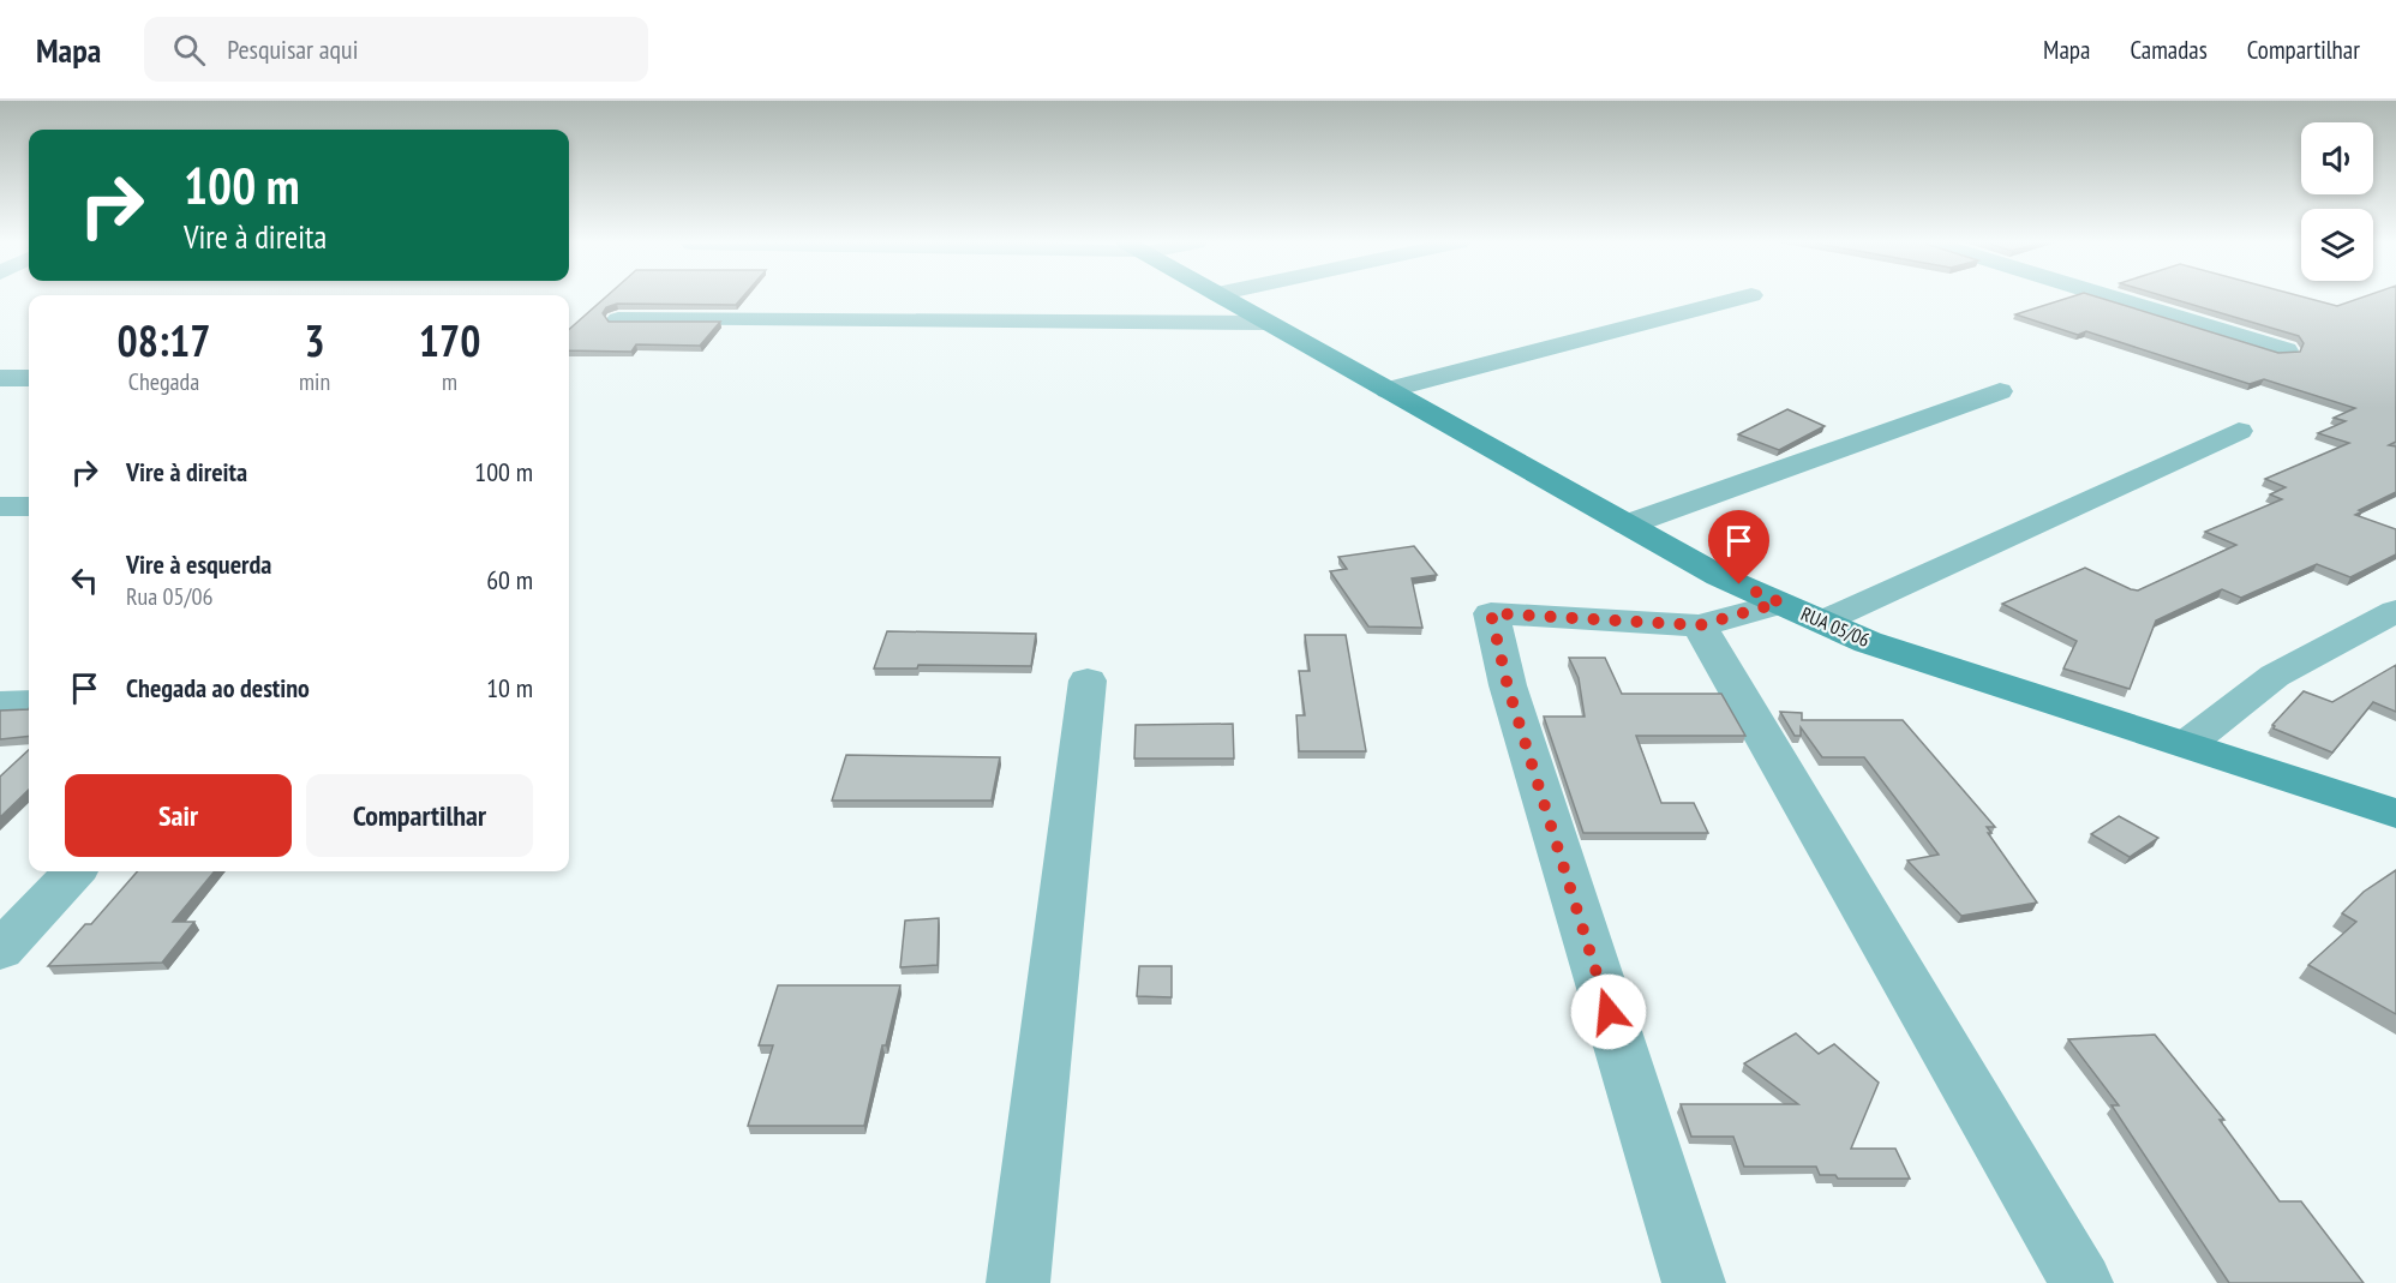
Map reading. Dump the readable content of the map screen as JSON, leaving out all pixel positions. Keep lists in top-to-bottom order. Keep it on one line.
{"streets":{"street":["RUA 05/06"]},"page":{"header":"Mapa","search":"Pesquisar aqui","nav":["Mapa","Camadas","Compartilhar"],"turn":["100 m","Vire à direita"],"eta":["08:17","Chegada","3","min","170","m"],"list":[{"name":"Vire à direita","value":"100 m"},{"name":"Vire à esquerda","note":"Rua 05/06","value":"60 m"},{"name":"Chegada ao destino","value":"10 m"}],"buttons":["Sair","Compartilhar"]}}
